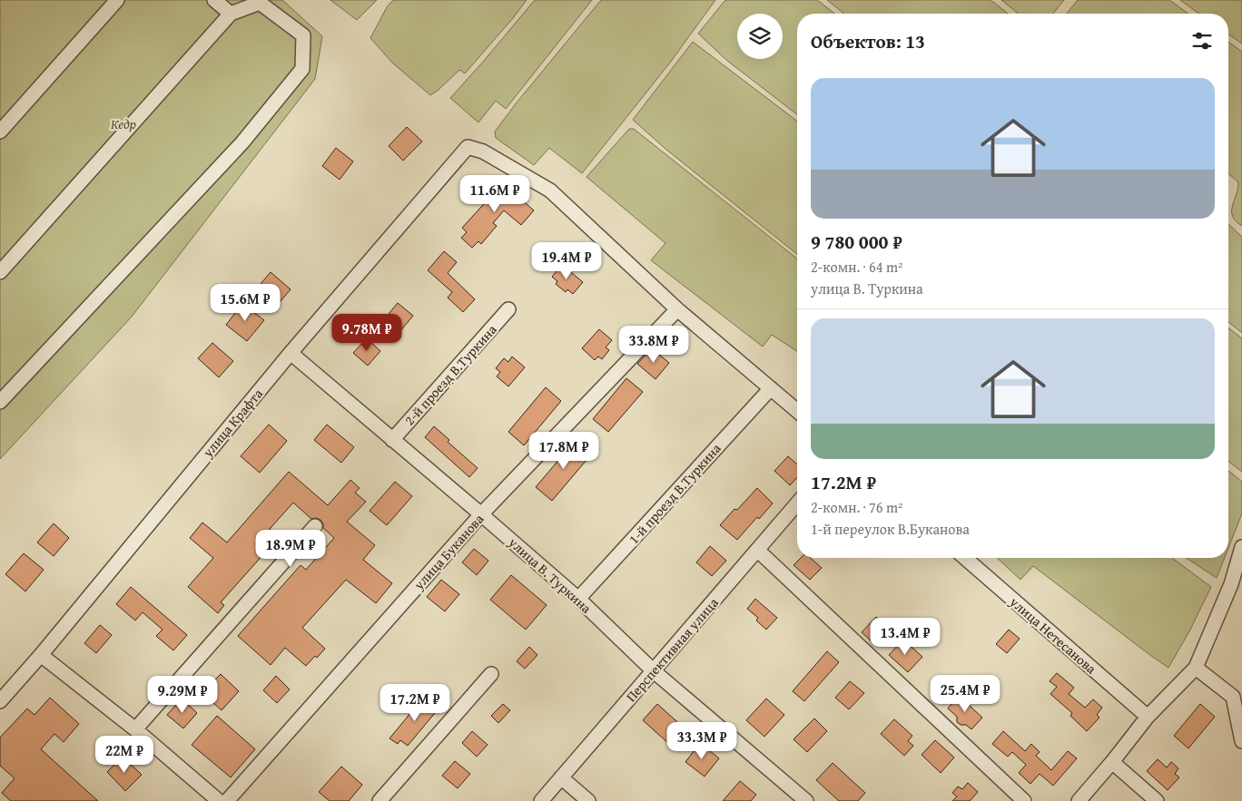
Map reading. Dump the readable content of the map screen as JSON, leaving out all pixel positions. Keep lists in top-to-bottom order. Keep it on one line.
{"streets":{"street":["2-й проезд В.Туркина","улица Крафта","1-й проезд В.Туркина","улица Буканова","улица В. Туркина","улица Нетесанова","Перспективная улица"]},"crossings":[["2-й проезд В.Туркина","улица В. Туркина"],["улица Крафта","улица Буканова"],["улица Крафта","улица В. Туркина"],["1-й проезд В.Туркина","улица В. Туркина"],["улица Буканова","улица В. Туркина"],["улица В. Туркина","Перспективная улица"]],"parks":["Кедр"],"page":{"heading":"Объектов: 13","list":[{"name":"9 780 000 ₽","note":"2-комн. · 64 m² · улица В. Туркина"},{"name":"17.2M ₽","note":"2-комн. · 76 m² · 1-й переулок В.Буканова"}],"price":["11.6M ₽","19.4M ₽","15.6M ₽","9.78M ₽","33.8M ₽","17.8M ₽","18.9M ₽","13.4M ₽","25.4M ₽","9.29M ₽","17.2M ₽","33.3M ₽","22M ₽"]}}
